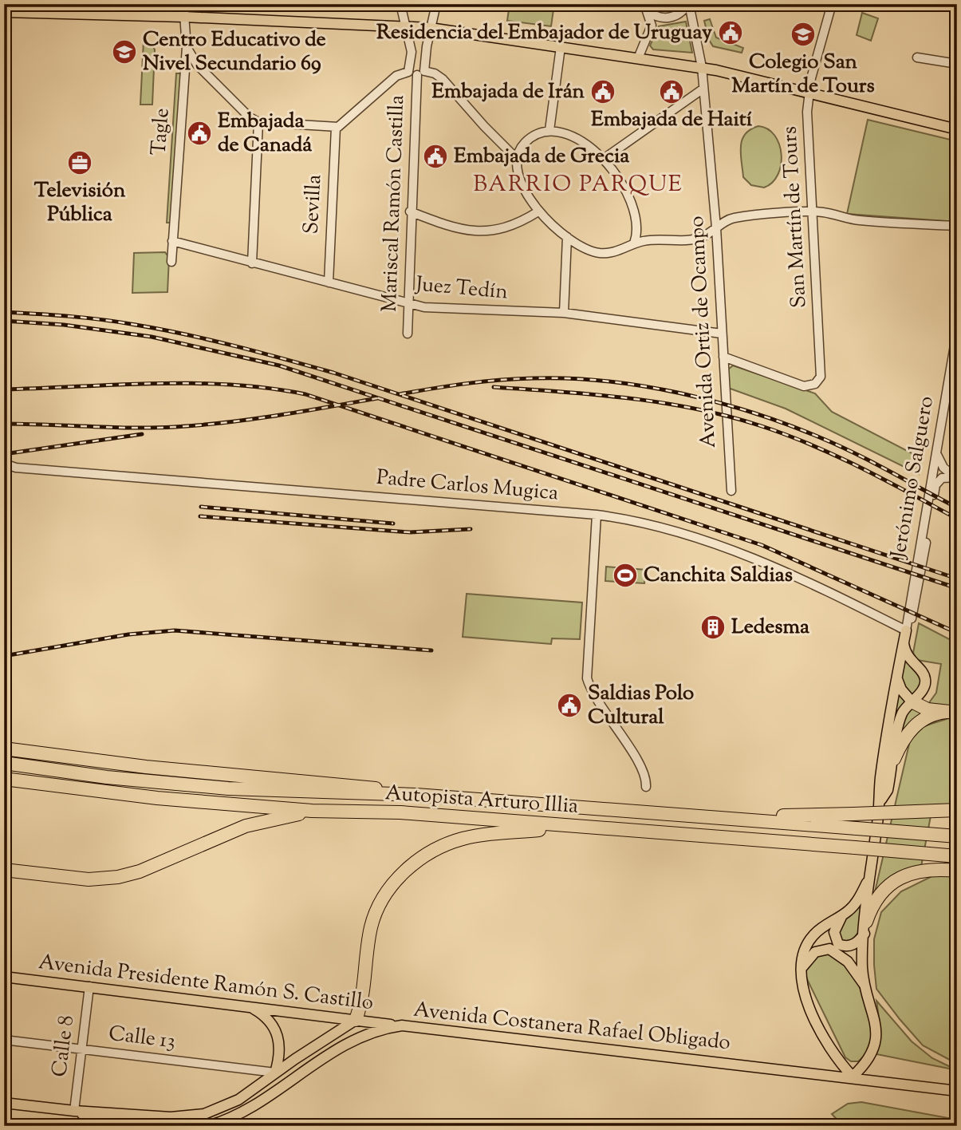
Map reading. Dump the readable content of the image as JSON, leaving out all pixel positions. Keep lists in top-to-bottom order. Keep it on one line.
{"streets":{"highway":["Autopista Arturo Illia"],"main road":["Jerónimo Salguero","Avenida Presidente Ramón S. Castillo","Avenida Costanera Rafael Obligado"],"street":["Tagle","Mariscal Ramón Castilla","Sevilla","San Martín de Tours","Juez Tedín","Avenida Ortiz de Ocampo","Padre Carlos Mugica","Calle 13","Calle 8"]},"crossings":[["Tagle","Juez Tedín"],["Mariscal Ramón Castilla","Juez Tedín"],["Sevilla","Juez Tedín"],["San Martín de Tours","Avenida Ortiz de Ocampo"],["Juez Tedín","Avenida Ortiz de Ocampo"],["Jerónimo Salguero","Padre Carlos Mugica"],["Jerónimo Salguero","Avenida Costanera Rafael Obligado"],["Avenida Presidente Ramón S. Castillo","Avenida Costanera Rafael Obligado"],["Avenida Presidente Ramón S. Castillo","Calle 8"],["Calle 13","Calle 8"]],"districts":["BARRIO PARQUE"],"places":{"public building":["Residencia del Embajador de Uruguay","Embajada de Irán","Embajada de Haití","Embajada de Canadá","Embajada de Grecia","Saldias Polo Cultural"],"school or university":["Colegio San Martín de Tours","Centro Educativo de Nivel Secundario 69"],"office":["Televisión Pública"],"sports":["Canchita Saldias"],"building":["Ledesma"]}}
